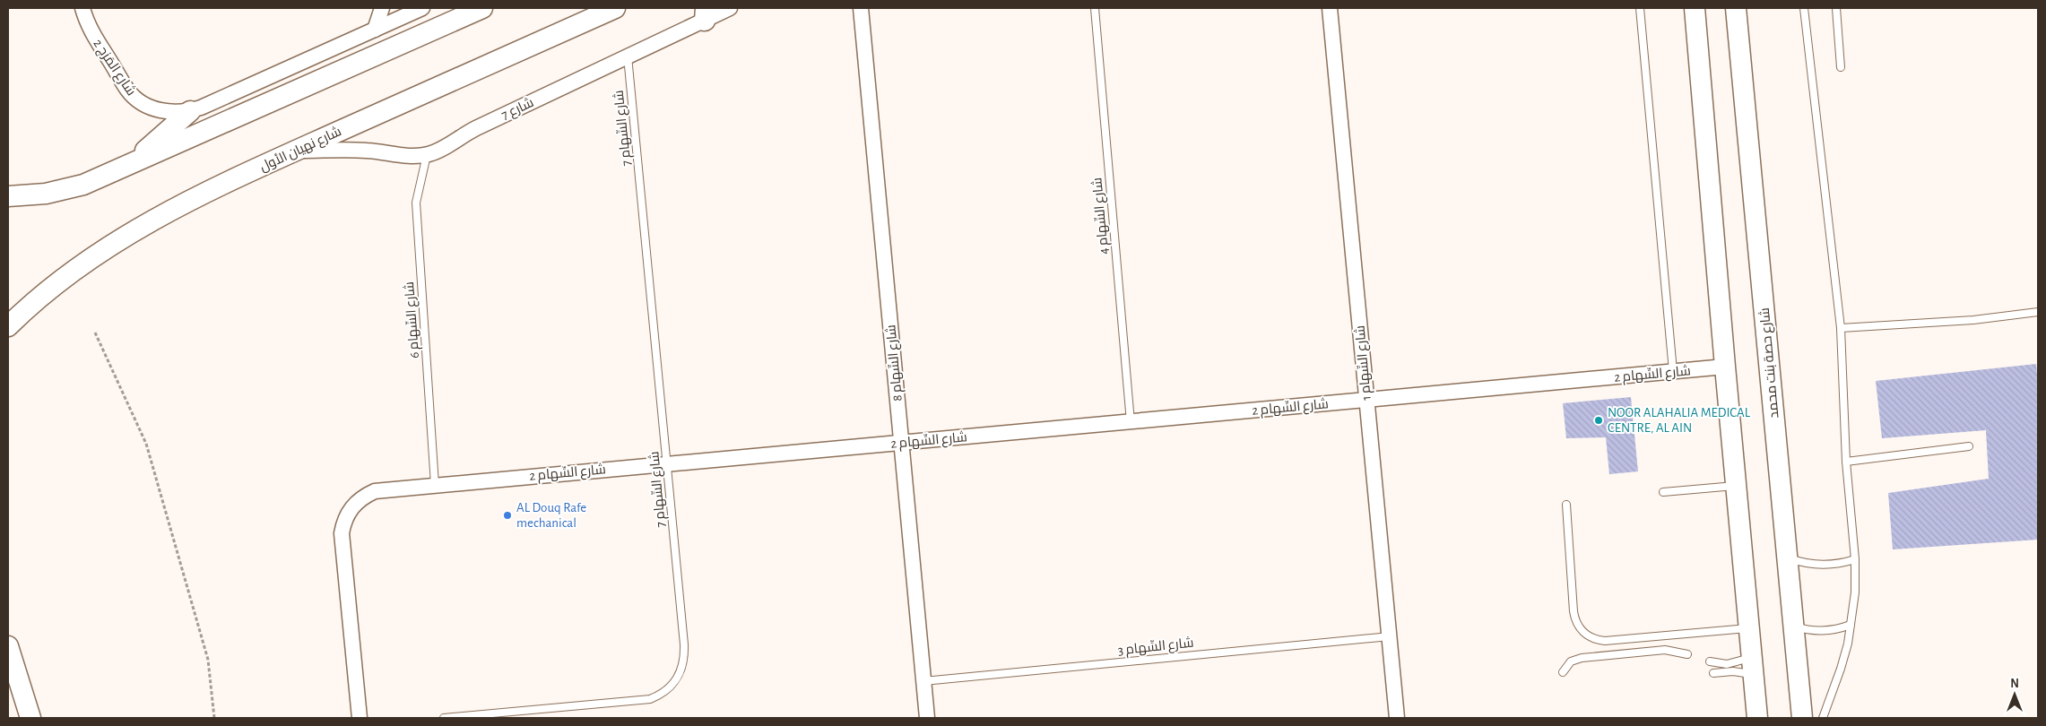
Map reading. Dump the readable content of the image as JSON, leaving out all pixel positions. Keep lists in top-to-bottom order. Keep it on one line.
{"streets":{"street":["شارع المَزج 2","شارع 7","شارع نهيان الأول","شارع السِّهام 8","شارع السِّهام 1","شارع حصة بنت محمد","شارع السِّهام 2"],"lane":["شارع السِّهام 7","شارع السِّهام 4","شارع السِّهام 6","شارع السِّهام 3"]},"crossings":[["شارع 7","شارع السِّهام 7"],["شارع 7","شارع نهيان الأول"],["شارع 7","شارع السِّهام 6"],["شارع السِّهام 7","شارع السِّهام 2"],["شارع السِّهام 4","شارع السِّهام 2"],["شارع السِّهام 6","شارع السِّهام 2"],["شارع السِّهام 8","شارع السِّهام 2"],["شارع السِّهام 8","شارع السِّهام 3"],["شارع السِّهام 1","شارع السِّهام 2"],["شارع السِّهام 1","شارع السِّهام 3"]],"places":["NOOR ALAHALIA MEDICAL CENTRE, AL AIN","AL Douq Rafe mechanical"],"north":"top"}
